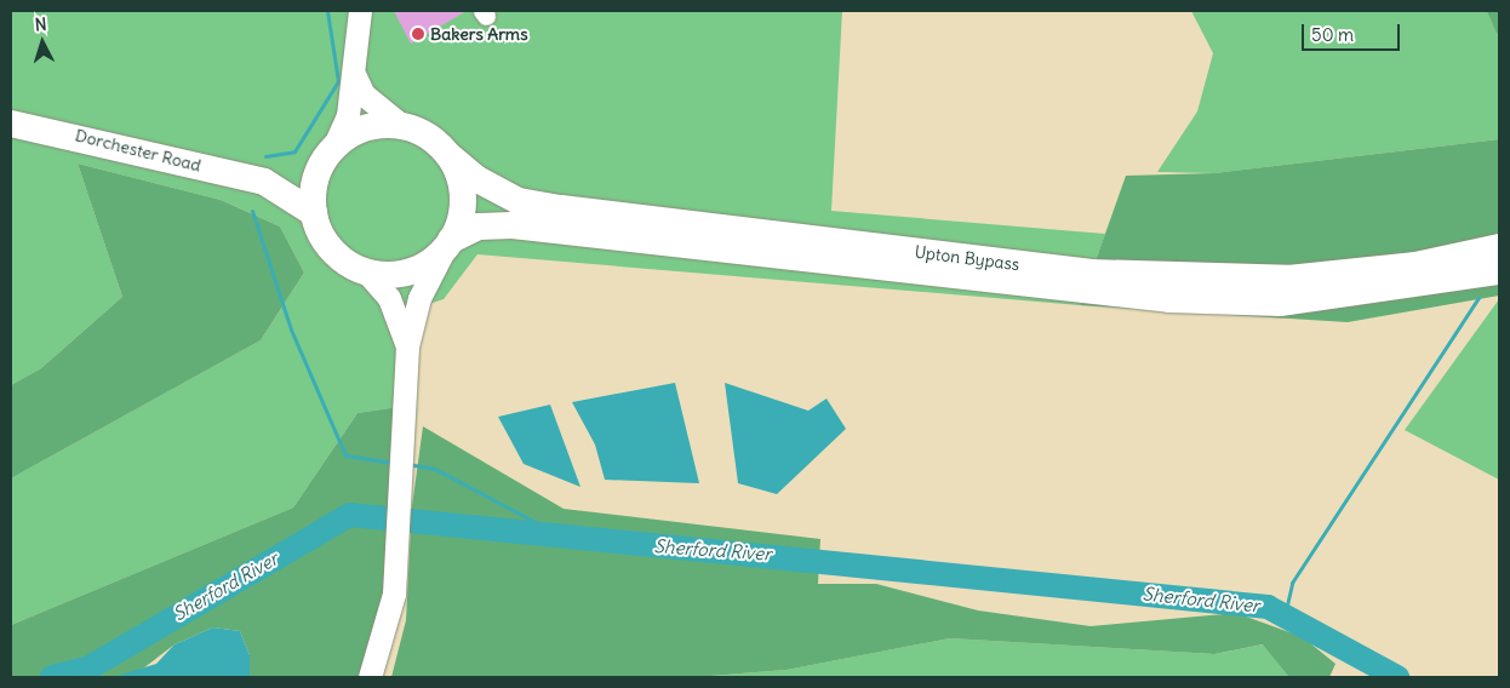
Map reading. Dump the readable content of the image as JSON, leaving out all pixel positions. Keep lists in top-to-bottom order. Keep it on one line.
{"streets":{"highway":["Dorchester Road","Upton Bypass"]},"crossings":[["Dorchester Road","Upton Bypass"]],"water":["Sherford River"],"places":["Bakers Arms"],"scale_bar":"50 m","north":"top"}
